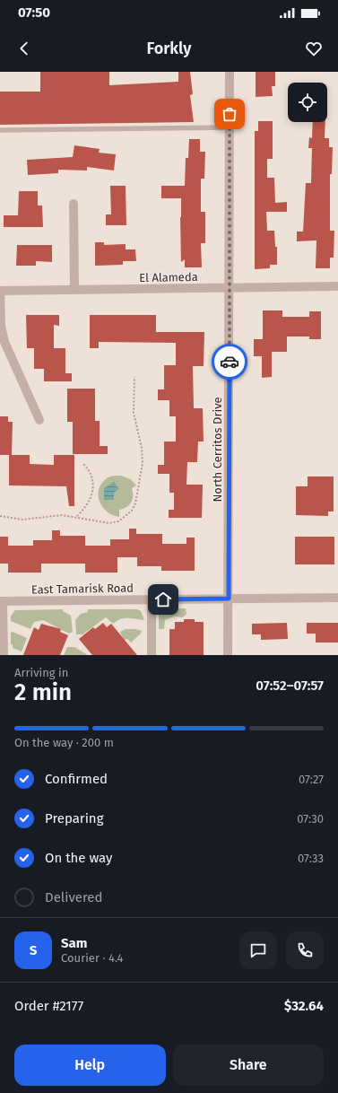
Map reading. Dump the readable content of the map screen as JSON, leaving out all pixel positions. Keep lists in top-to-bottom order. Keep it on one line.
{"streets":{"street":["El Alameda","North Cerritos Drive","East Tamarisk Road"]},"crossings":[["El Alameda","North Cerritos Drive"],["North Cerritos Drive","East Tamarisk Road"]],"page":{"status":"07:50","header":"Forkly","heading":["2 min","Arriving in","07:52–07:57"],"panel":["Sam","Courier · 4.4","Order #2177","$32.64"],"bar":"On the way · 200 m","list":[["Confirmed","07:27"],["Preparing","07:30"],["On the way","07:33"],"Delivered"],"round":"S","buttons":["Help","Share"]}}
